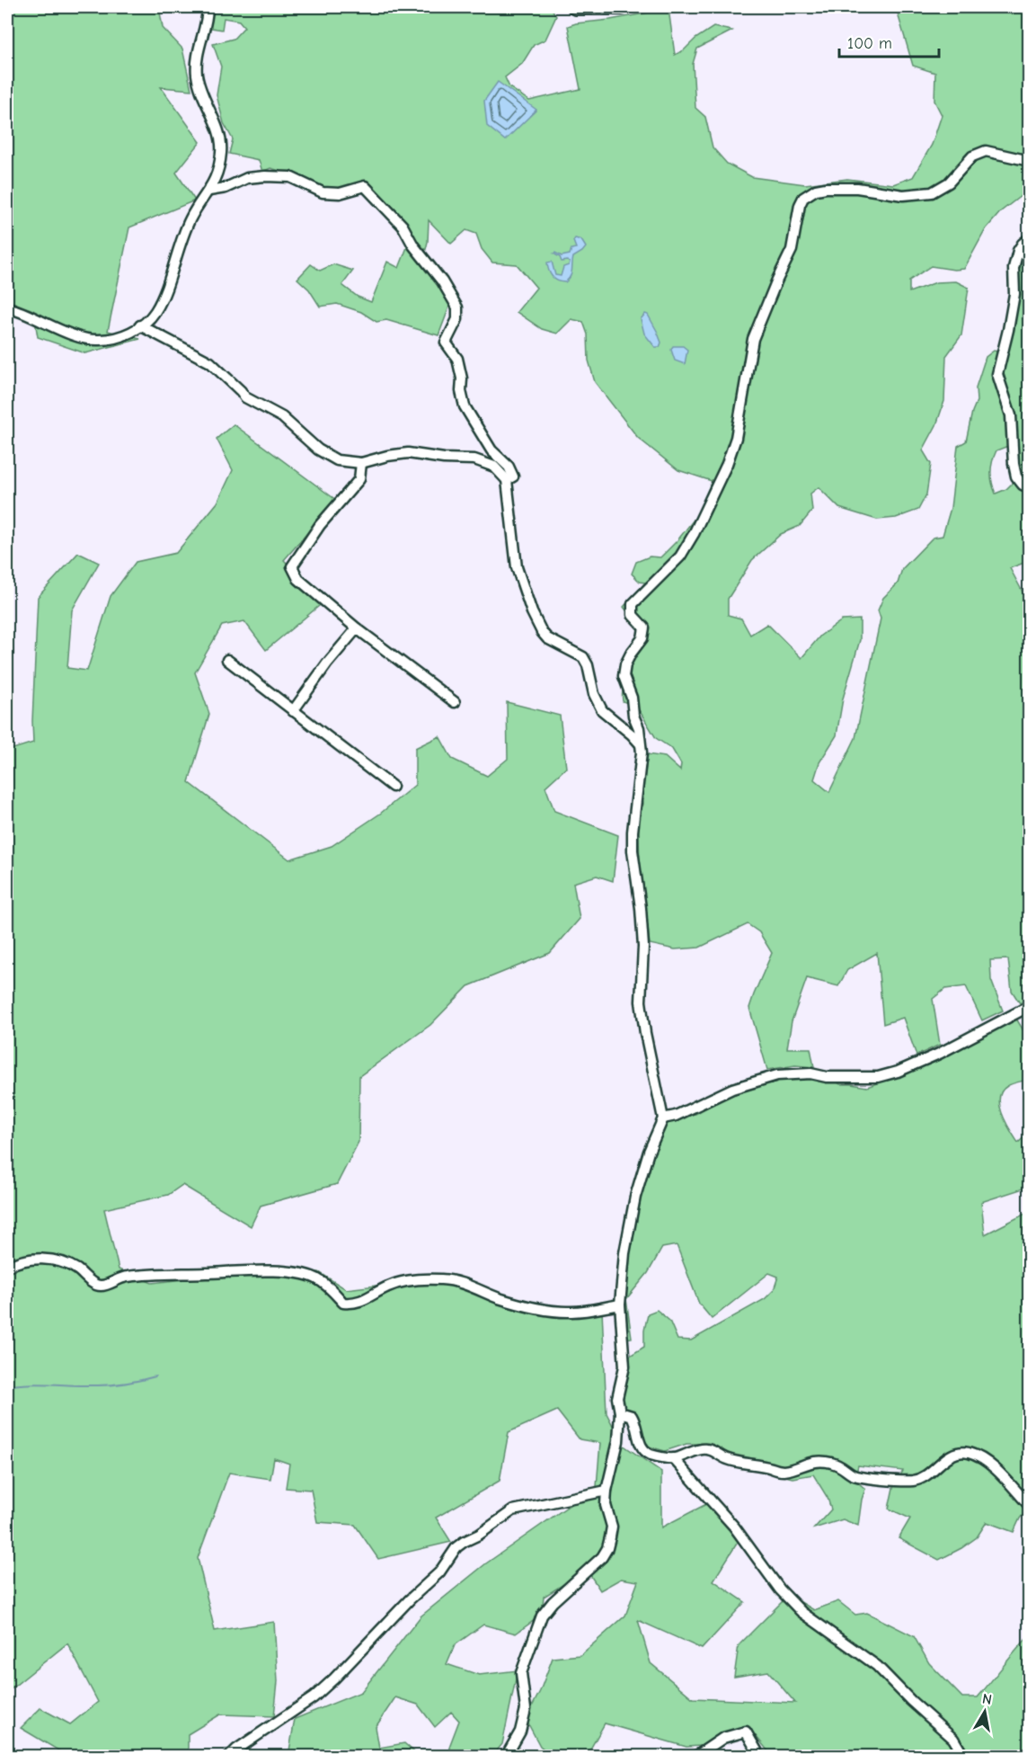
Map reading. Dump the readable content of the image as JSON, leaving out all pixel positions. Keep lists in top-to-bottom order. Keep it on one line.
{"scale_bar":"100 m","north":"top"}
